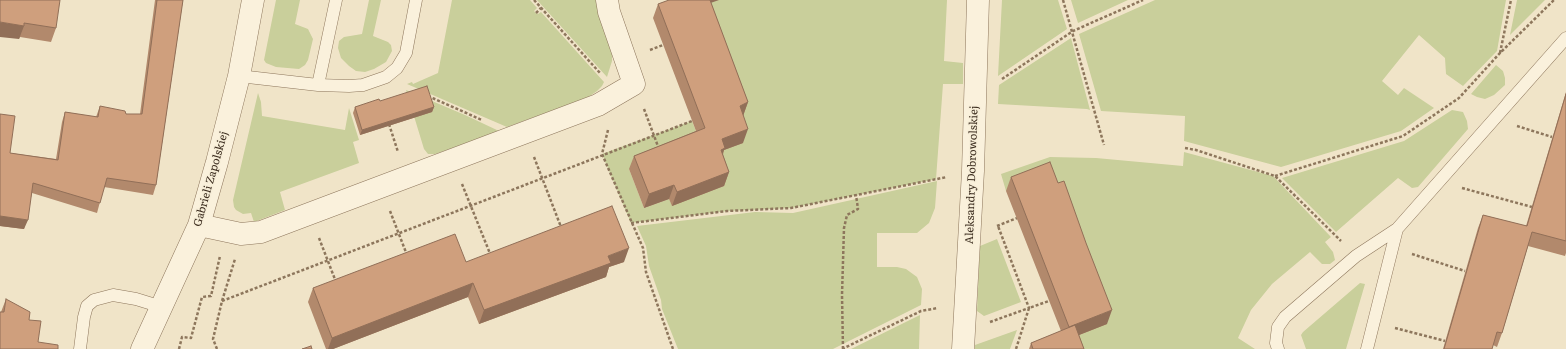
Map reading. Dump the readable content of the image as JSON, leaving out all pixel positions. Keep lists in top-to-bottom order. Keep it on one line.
{"streets":{"street":["Aleksandry Dobrowolskiej","Gabrieli Zapolskiej"]}}
